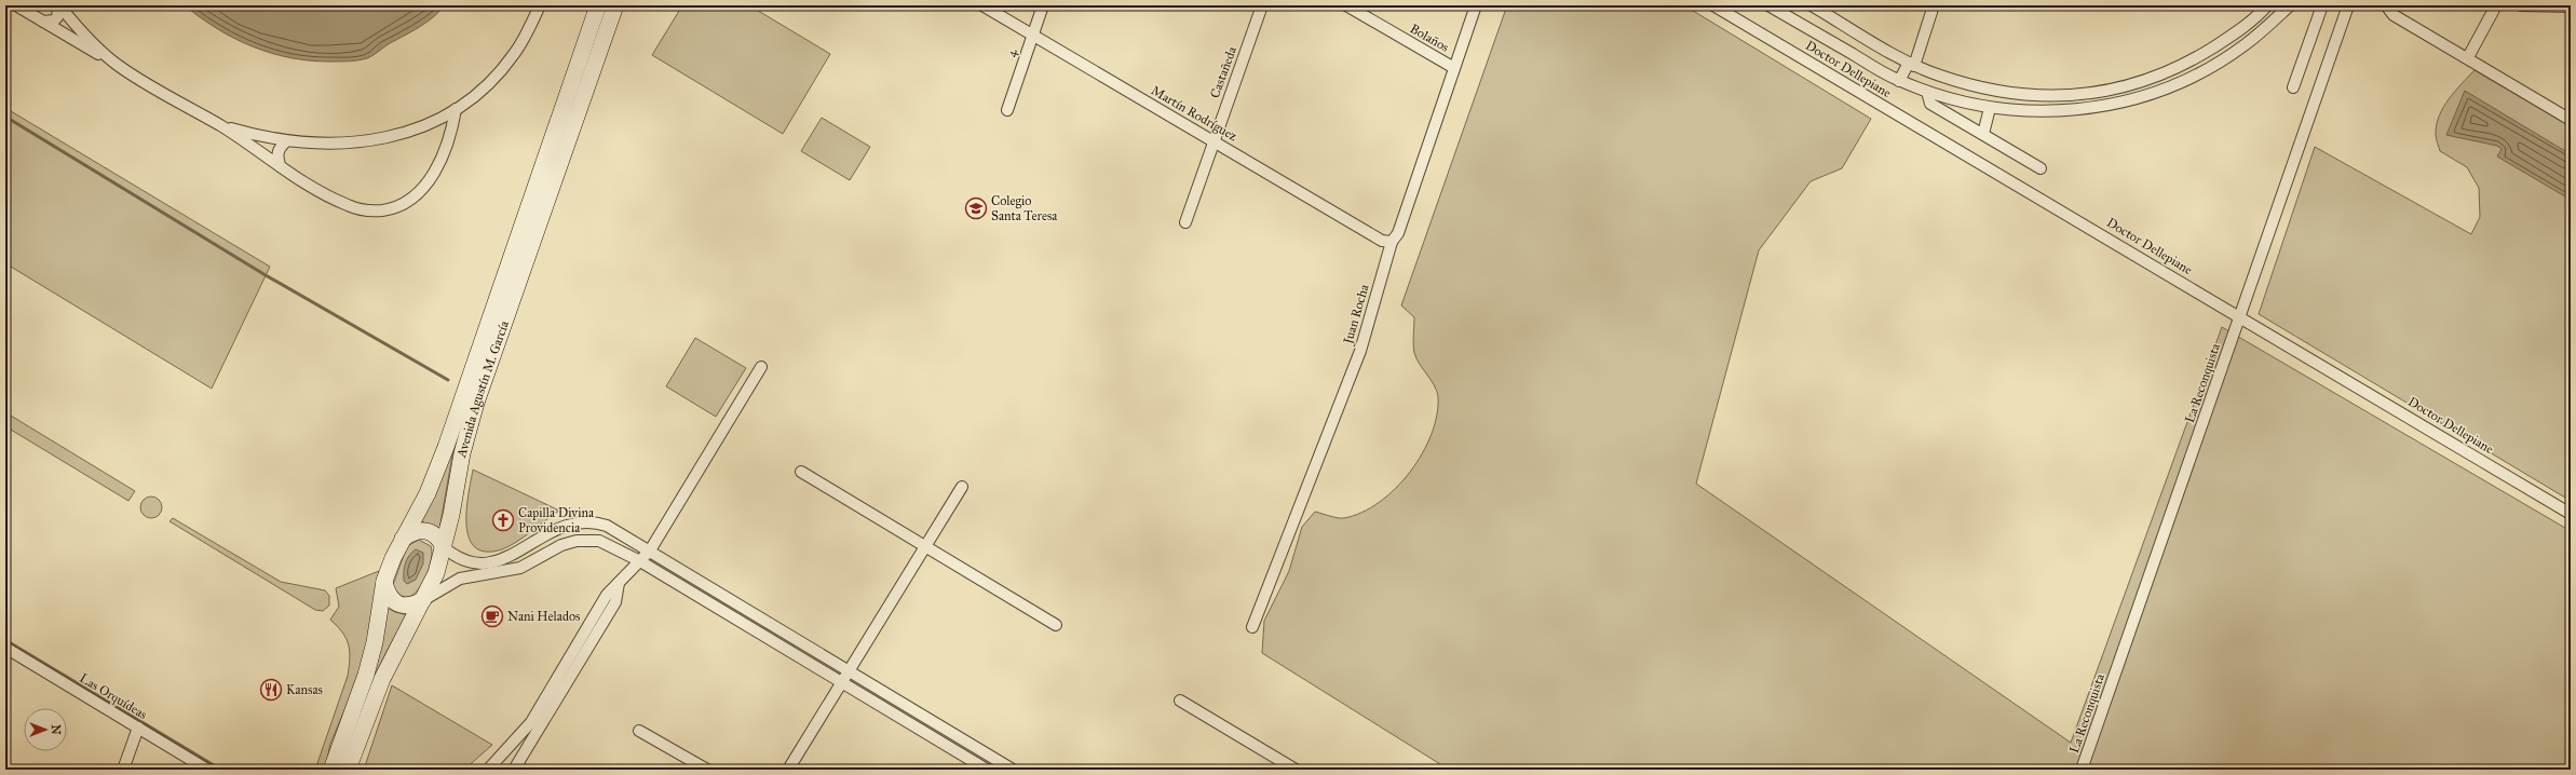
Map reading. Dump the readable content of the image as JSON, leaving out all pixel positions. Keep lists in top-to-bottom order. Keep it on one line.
{"streets":{"main road":["Avenida Agustín M. García"],"street":["Bolaños","4","Doctor Dellepiane","Castañeda","Martín Rodríguez","Juan Rocha","La Reconquista","Las Orquídeas"]},"crossings":[["Bolaños","Juan Rocha"],["4","Martín Rodríguez"],["Doctor Dellepiane","La Reconquista"],["Castañeda","Martín Rodríguez"],["Martín Rodríguez","Juan Rocha"]],"places":{"school or university":["Colegio Santa Teresa"],"church":["Capilla Divina Providencia"],"cafe":["Nani Helados"],"restaurant":["Kansas"]},"north":"right"}
